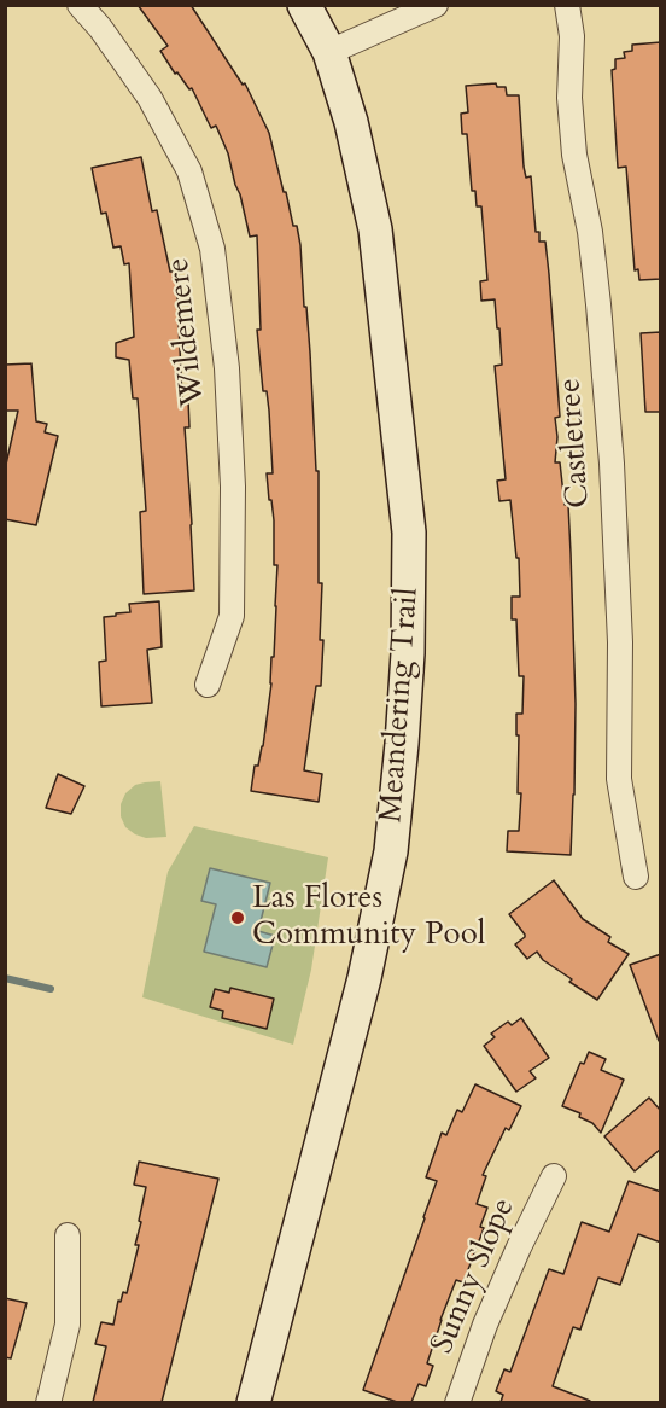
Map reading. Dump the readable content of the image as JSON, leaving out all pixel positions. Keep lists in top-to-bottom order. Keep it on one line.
{"streets":{"street":["Wildemere","Castletree","Meandering Trail","Sunny Slope"]},"places":["Las Flores Community Pool"]}
